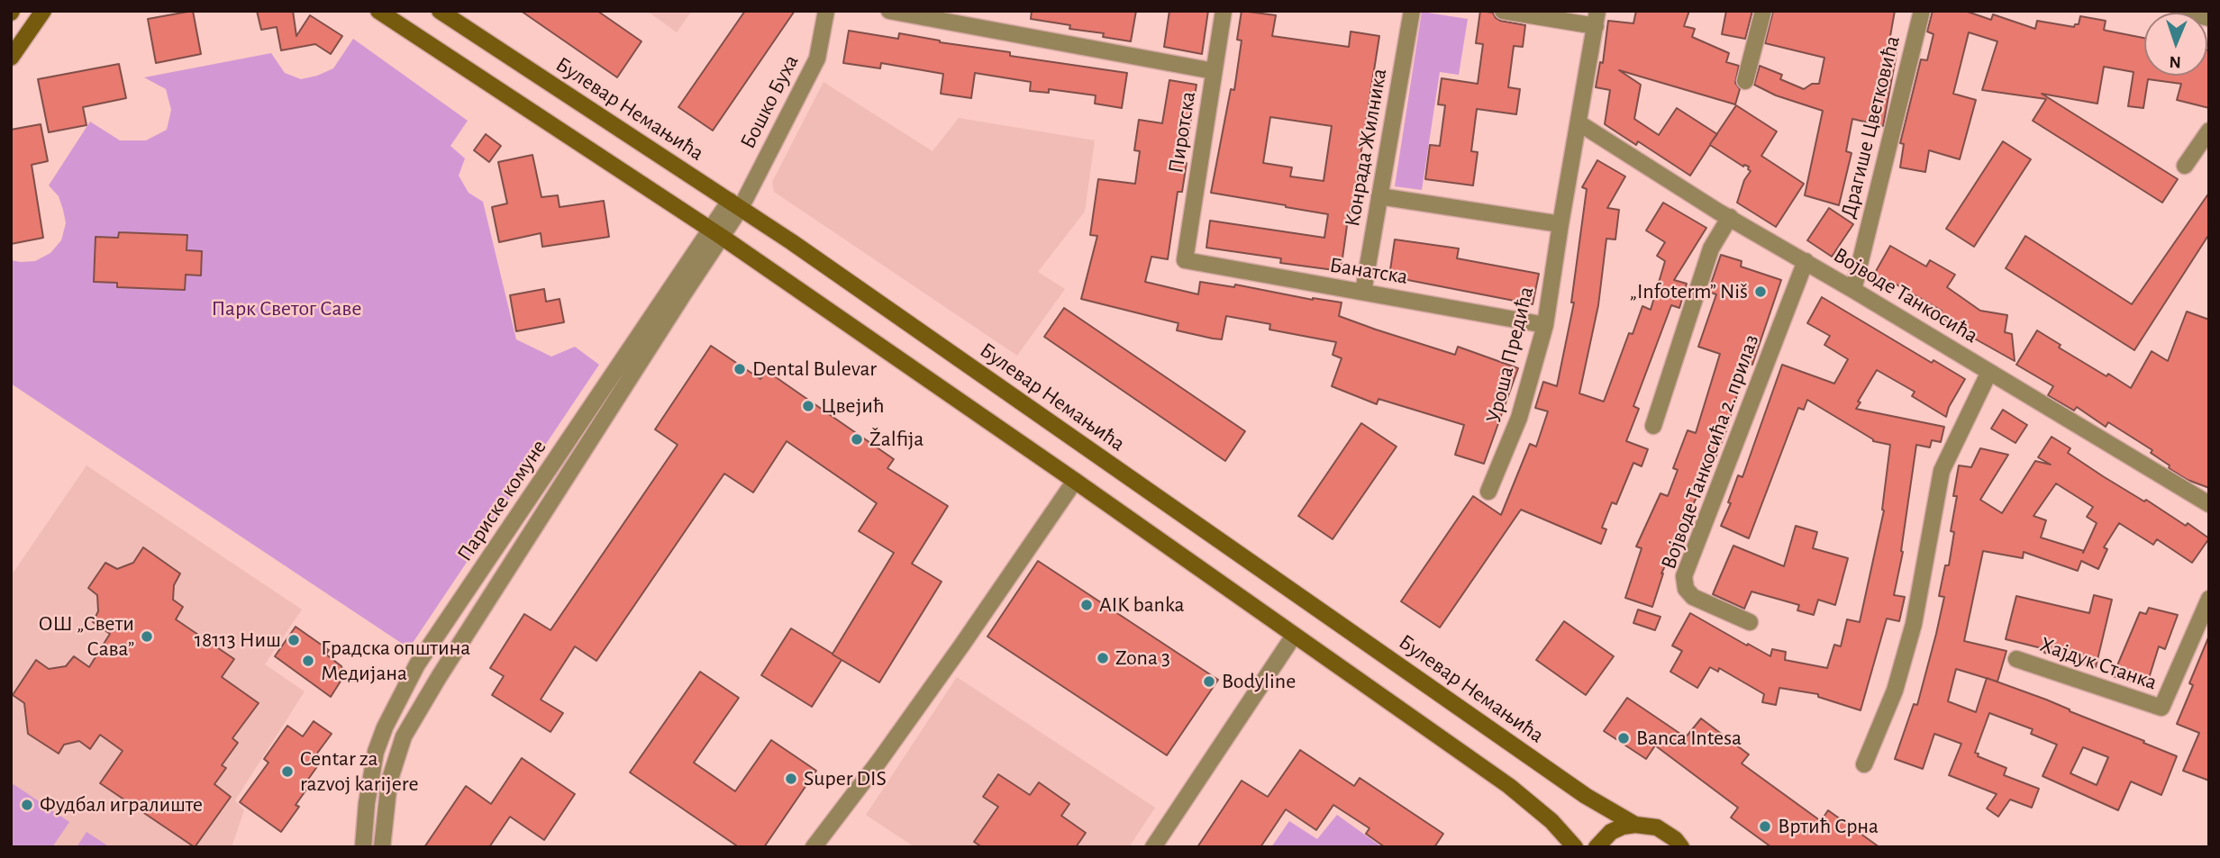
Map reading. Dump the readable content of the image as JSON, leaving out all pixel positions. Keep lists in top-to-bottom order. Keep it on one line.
{"streets":{"street":["Бошко Буха","Булевар Немањића","Драгише Цветковића","Пиротска","Конрада Жилника","Банатска","Војводе Танкосића","Уроша Предића","Војводе Танкосића 2. прилаз","Париске комуне","Хајдук Станка"]},"crossings":[["Бошко Буха","Булевар Немањића"],["Бошко Буха","Париске комуне"],["Булевар Немањића","Париске комуне"],["Драгише Цветковића","Војводе Танкосића"],["Пиротска","Банатска"],["Конрада Жилника","Банатска"],["Банатска","Уроша Предића"],["Војводе Танкосића","Уроша Предића"],["Војводе Танкосића","Војводе Танкосића 2. прилаз"]],"parks":["Парк Светог Саве"],"places":["„Infoterm” Niš","Dental Bulevar","Цвејић","Žalfija","AIK banka","ОШ „Свети Сава”","18113 Ниш","Zona 3","Градска општина Медијана","Bodyline","Banca Intesa","Centar za razvoj karijere","Super DIS","Фудбал игралиште","Вртић Срна"],"north":"bottom"}
